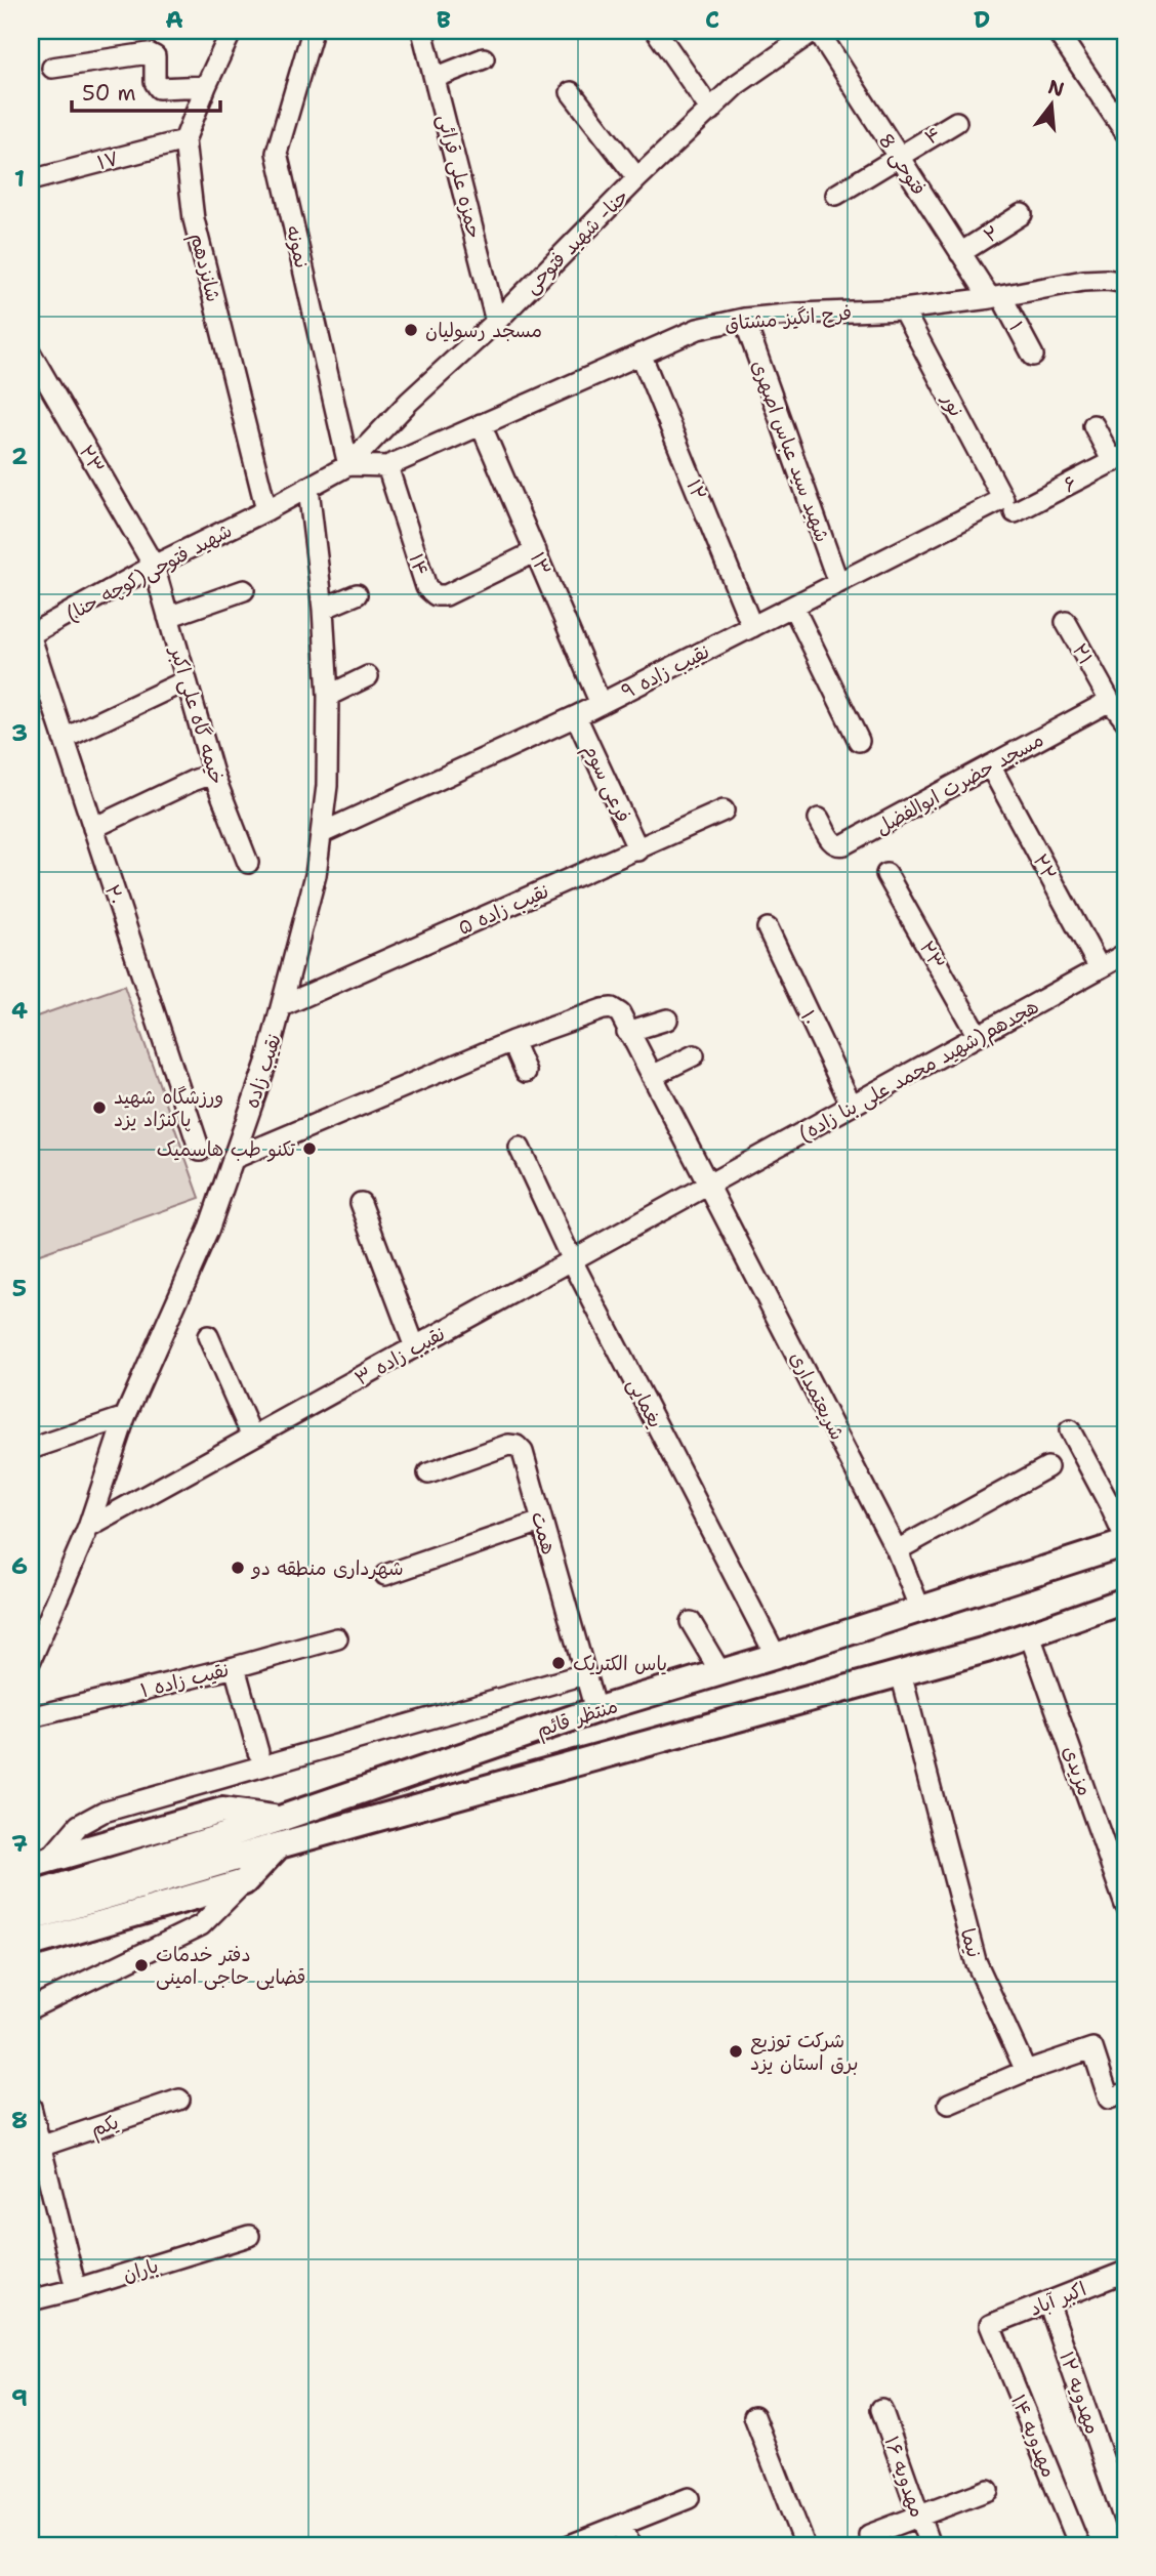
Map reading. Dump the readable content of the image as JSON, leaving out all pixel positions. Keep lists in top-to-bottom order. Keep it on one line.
{"streets":{"main road":["منتظر قائم"],"street":["۴","۱۷","فتوحی 8","حمزه علی قرائی","۲","حنا- شهید فتوحی","نمونه","شانزدهم","فرح انگیز مشتاق","۱","نور","شهید سید عباس اصهری","۲۳","۶","۱۲","۱۳","۱۴","(کوچه حنا)شهید فتوحی","۲۱","نقیب زاده ۹","خیمه گاه علی اکبر","فرعی سوم","مسجد حضرت ابوالفضل","۲۲","۲۰","نقیب زاده ۵","۱۰","هجدهم(شهید محمد علی بنا زاده)","نقیب زاده","نقیب زاده ۳","شریعتمداری","یغمایی","همت","نقیب زاده ۱","مزیدی","نیما","یکم","باران","اکبر آباد","مهدویه ۱۲","مهدویه ۱۴","مهدویه ۱۶"]},"crossings":[["۴","فتوحی 8"],["۱۷","شانزدهم"],["فتوحی 8","۲"],["فتوحی 8","حنا- شهید فتوحی"],["فتوحی 8","فرح انگیز مشتاق"],["فتوحی 8","۱"],["حمزه علی قرائی","حنا- شهید فتوحی"],["حنا- شهید فتوحی","نمونه"],["حنا- شهید فتوحی","فرح انگیز مشتاق"],["حنا- شهید فتوحی","(کوچه حنا)شهید فتوحی"],["حنا- شهید فتوحی","نقیب زاده"],["نمونه","فرح انگیز مشتاق"],["شانزدهم","(کوچه حنا)شهید فتوحی"],["فرح انگیز مشتاق","۱"],["فرح انگیز مشتاق","نور"],["فرح انگیز مشتاق","شهید سید عباس اصهری"],["فرح انگیز مشتاق","۱۲"],["فرح انگیز مشتاق","۱۳"],["فرح انگیز مشتاق","۱۴"],["نور","۶"],["نور","نقیب زاده ۹"],["شهید سید عباس اصهری","نقیب زاده ۹"],["۲۳","(کوچه حنا)شهید فتوحی"],["۲۳","خیمه گاه علی اکبر"],["۲۳","هجدهم(شهید محمد علی بنا زاده)"],["۶","نقیب زاده ۹"],["۱۲","نقیب زاده ۹"],["۱۳","۱۴"],["۱۳","نقیب زاده ۹"],["(کوچه حنا)شهید فتوحی","خیمه گاه علی اکبر"],["(کوچه حنا)شهید فتوحی","۲۰"],["(کوچه حنا)شهید فتوحی","نقیب زاده"],["۲۱","مسجد حضرت ابوالفضل"],["نقیب زاده ۹","فرعی سوم"],["نقیب زاده ۹","نقیب زاده"],["فرعی سوم","نقیب زاده ۵"],["مسجد حضرت ابوالفضل","۲۲"],["۲۲","هجدهم(شهید محمد علی بنا زاده)"],["نقیب زاده ۵","نقیب زاده"],["۱۰","هجدهم(شهید محمد علی بنا زاده)"],["هجدهم(شهید محمد علی بنا زاده)","نقیب زاده ۳"],["هجدهم(شهید محمد علی بنا زاده)","شریعتمداری"],["نقیب زاده","نقیب زاده ۳"],["نقیب زاده ۳","شریعتمداری"],["نقیب زاده ۳","یغمایی"],["شریعتمداری","منتظر قائم"],["یغمایی","منتظر قائم"],["همت","منتظر قائم"],["اکبر آباد","مهدویه ۱۲"],["اکبر آباد","مهدویه ۱۴"]],"places":["مسجد رسولیان","ورزشگاه شهید پاکنژاد یزد","تکنو طب هاسمیک","شهرداری منطقه دو","یاس الکتریک","دفتر خدمات قضایی حاجی امینی","شرکت توزیع برق استان یزد"],"scale_bar":"50 m","north":"top","grid":{"columns":["A","B","C","D"],"rows":["1","2","3","4","5","6","7","8","9"]}}
